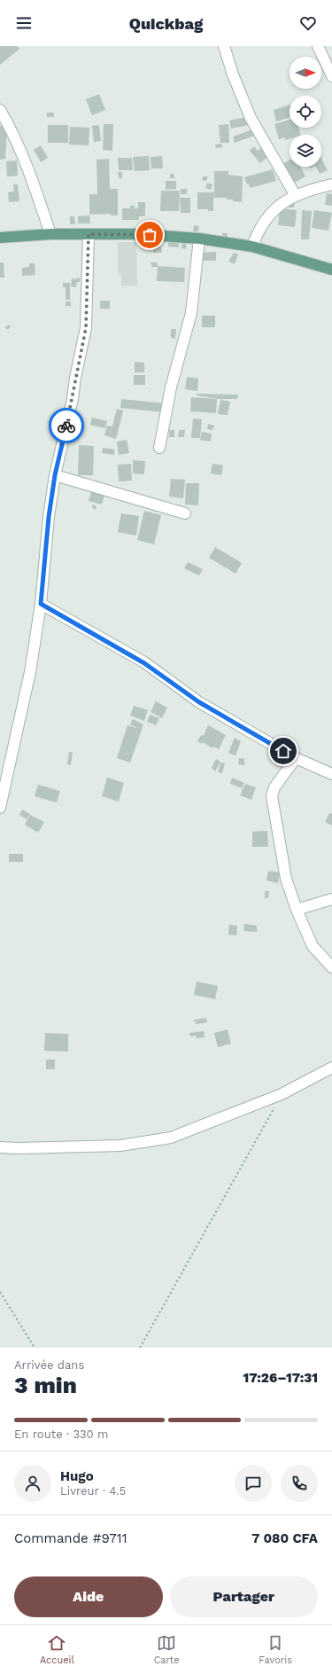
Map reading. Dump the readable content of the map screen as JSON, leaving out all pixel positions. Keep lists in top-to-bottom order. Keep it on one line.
{"north":"right","page":{"header":"Quickbag","heading":["3 min","Arrivée dans","17:26–17:31"],"panel":["Hugo","Livreur · 4.5","Commande #9711","7 080 CFA"],"bar":"En route · 330 m","buttons":["Aide","Partager"],"tabs":["Accueil","Carte","Favoris"]}}
